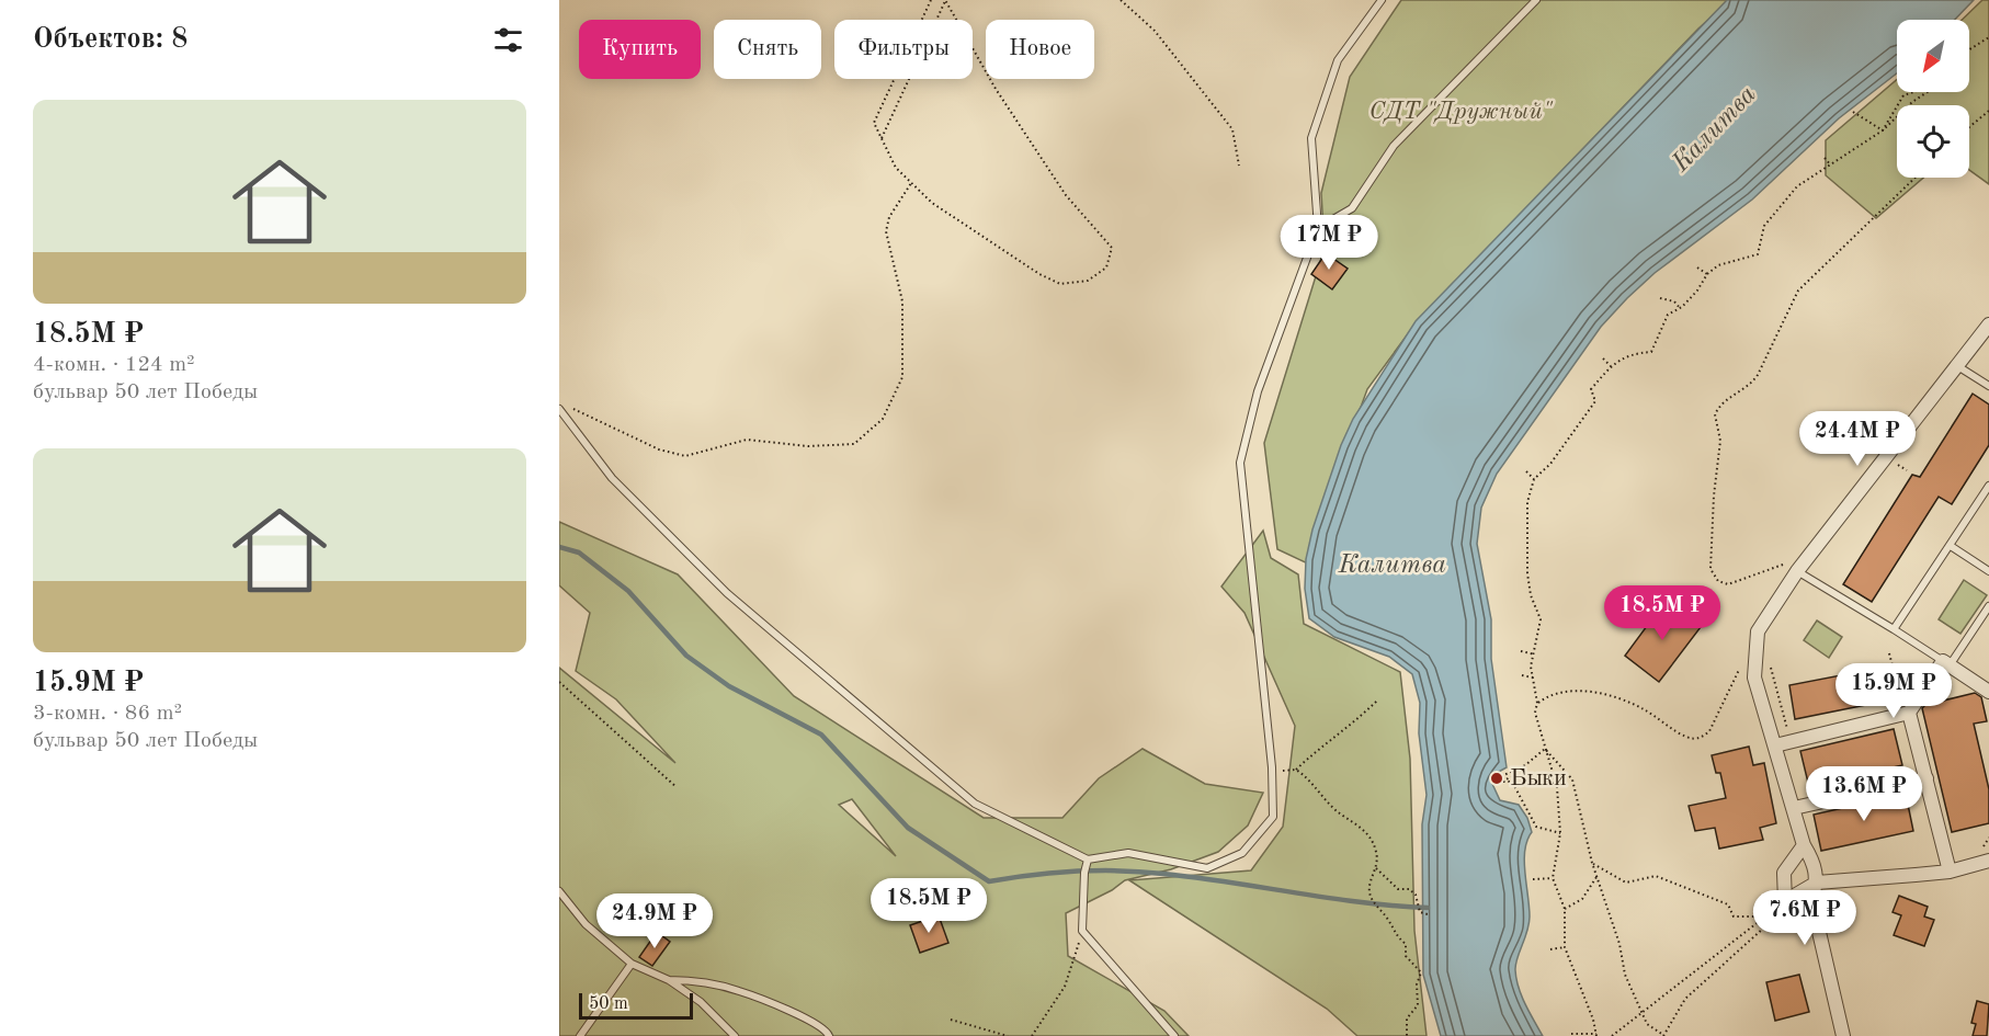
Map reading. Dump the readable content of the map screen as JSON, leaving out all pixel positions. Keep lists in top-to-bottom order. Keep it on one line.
{"water":["Калитва"],"parks":["СДТ \"Дружный\""],"places":["Быки"],"scale_bar":"50 m","north":"bottom left","page":{"heading":"Объектов: 8","chip":["Купить","Снять","Фильтры","Новое"],"list":[{"name":"18.5M ₽","note":"4-комн. · 124 m² · бульвар 50 лет Победы"},{"name":"15.9M ₽","note":"3-комн. · 86 m² · бульвар 50 лет Победы"}],"price":["17M ₽","24.4M ₽","18.5M ₽","15.9M ₽","13.6M ₽","18.5M ₽","7.6M ₽","24.9M ₽"],"scale":"50 m"}}
